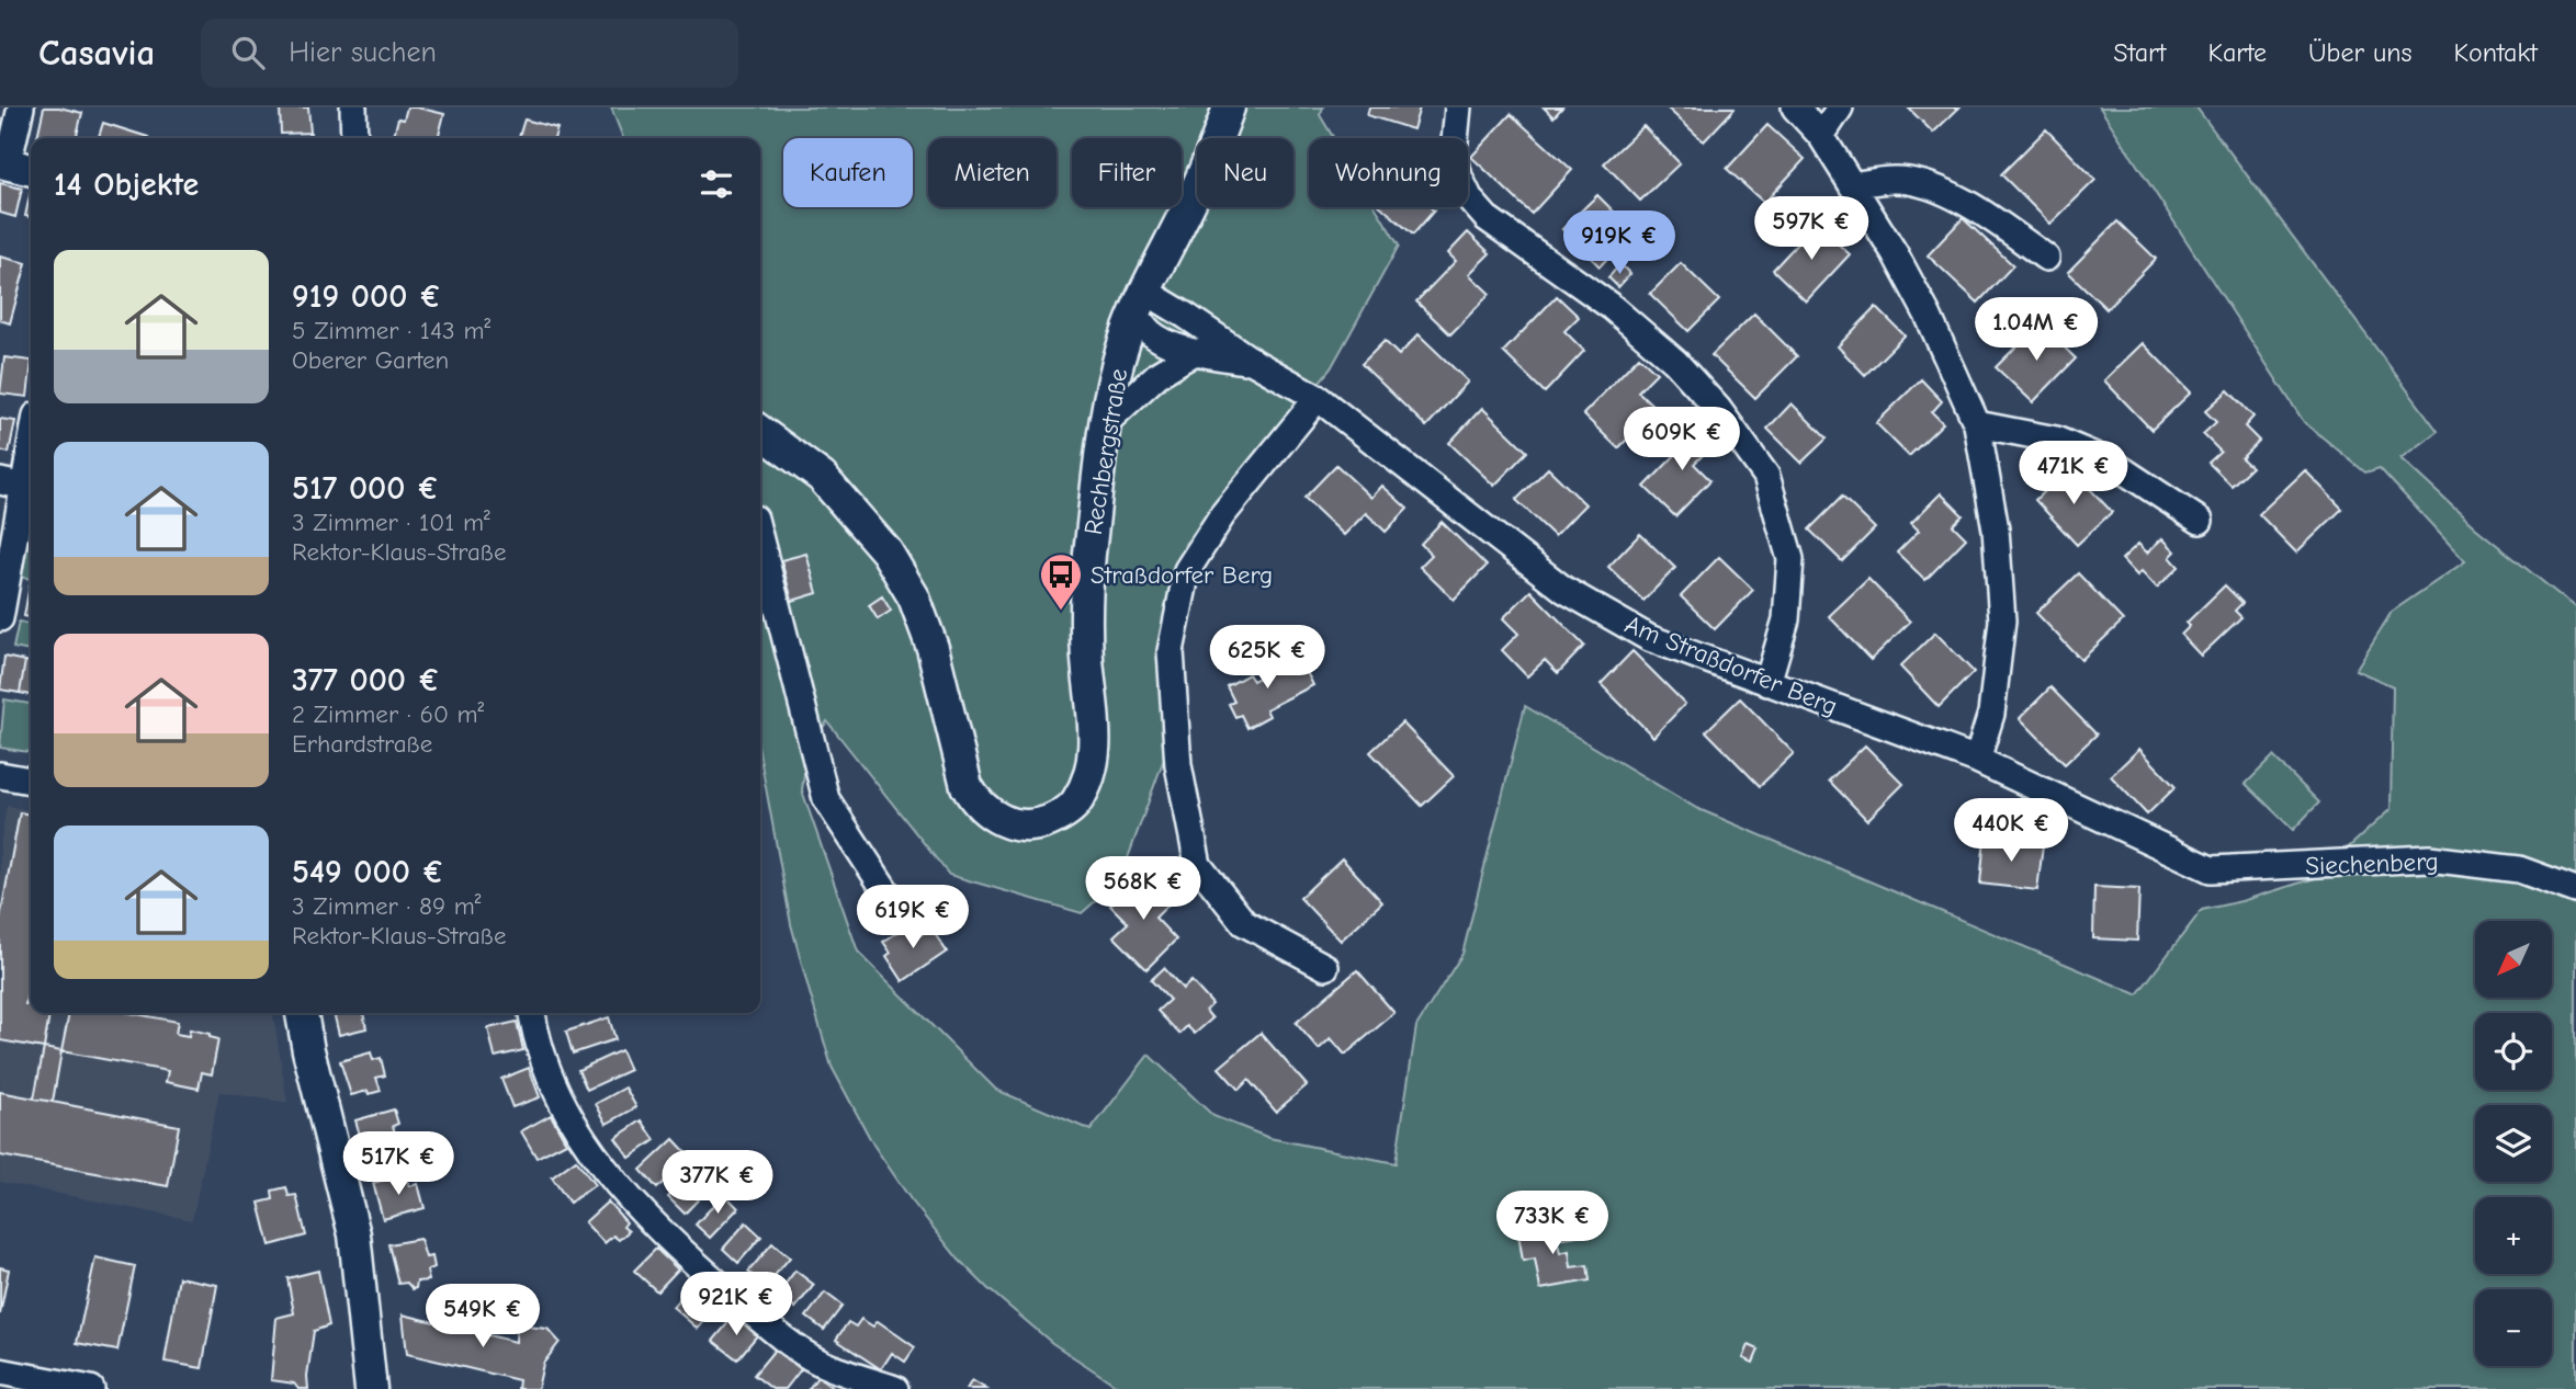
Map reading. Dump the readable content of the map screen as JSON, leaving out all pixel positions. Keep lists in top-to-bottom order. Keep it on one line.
{"streets":{"main road":["Rechbergstraße"],"street":["Am Straßdorfer Berg","Siechenberg"]},"crossings":[["Rechbergstraße","Am Straßdorfer Berg"],["Am Straßdorfer Berg","Siechenberg"]],"places":{"bus stop":["Straßdorfer Berg"]},"north":"bottom left","page":{"header":"Casavia","search":"Hier suchen","nav":["Start","Karte","Über uns","Kontakt"],"chip":["Kaufen","Mieten","Filter","Neu","Wohnung"],"heading":"14 Objekte","price":["597K €","919K €","1.04M €","609K €","471K €","625K €","440K €","568K €","619K €","517K €","377K €","733K €","921K €","549K €"],"list":[{"name":"919 000 €","note":"5 Zimmer · 143 m² · Oberer Garten"},{"name":"517 000 €","note":"3 Zimmer · 101 m² · Rektor-Klaus-Straße"},{"name":"377 000 €","note":"2 Zimmer · 60 m² · Erhardstraße"},{"name":"549 000 €","note":"3 Zimmer · 89 m² · Rektor-Klaus-Straße"}],"map_buttons":["+","−"]}}
